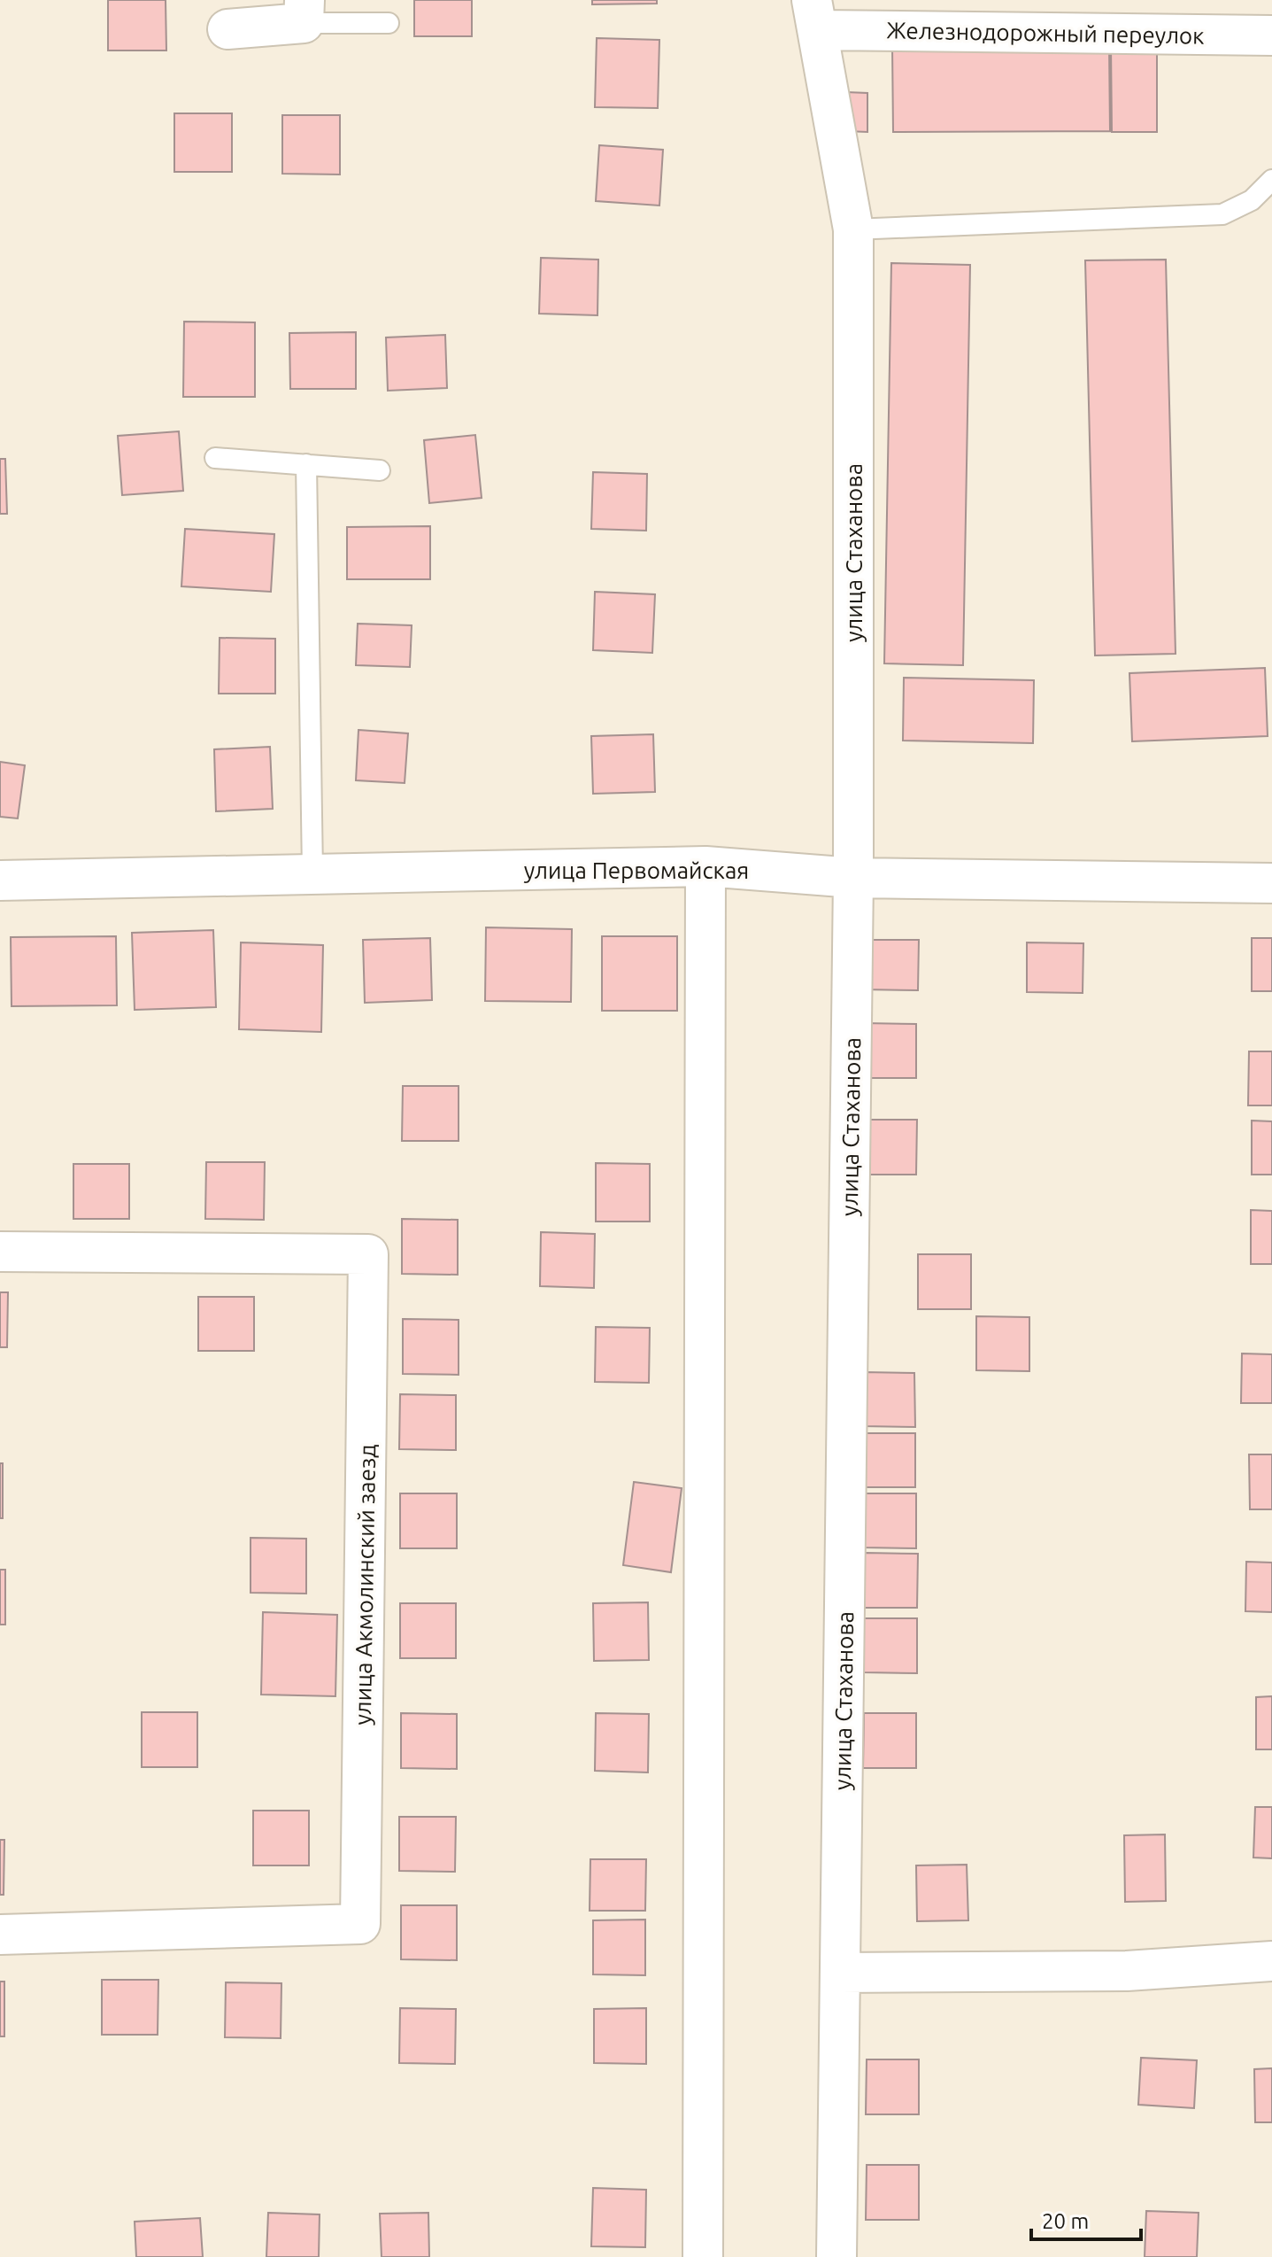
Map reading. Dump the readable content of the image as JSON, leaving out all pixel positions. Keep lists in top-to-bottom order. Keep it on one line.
{"streets":{"street":["Железнодорожный переулок","улица Стаханова","улица Первомайская","улица Акмолинский заезд"]},"crossings":[["Железнодорожный переулок","улица Стаханова"],["улица Стаханова","улица Первомайская"]],"scale_bar":"20 m"}
